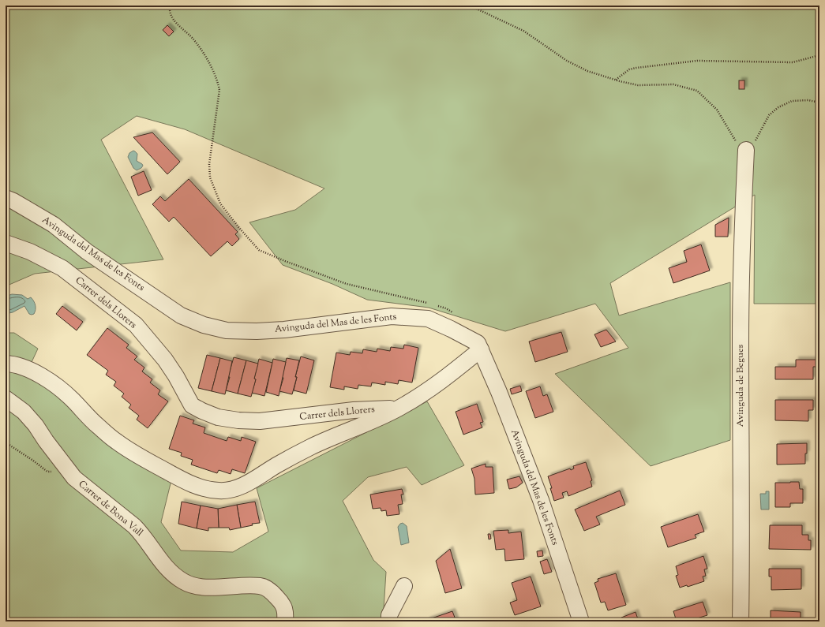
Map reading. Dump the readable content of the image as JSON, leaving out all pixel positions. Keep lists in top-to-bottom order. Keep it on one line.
{"streets":{"street":["Avinguda del Mas de les Fonts","Carrer dels Llorers","Avinguda de Begues","Carrer de Bona Vall"]},"crossings":[["Avinguda del Mas de les Fonts","Carrer dels Llorers"]]}
